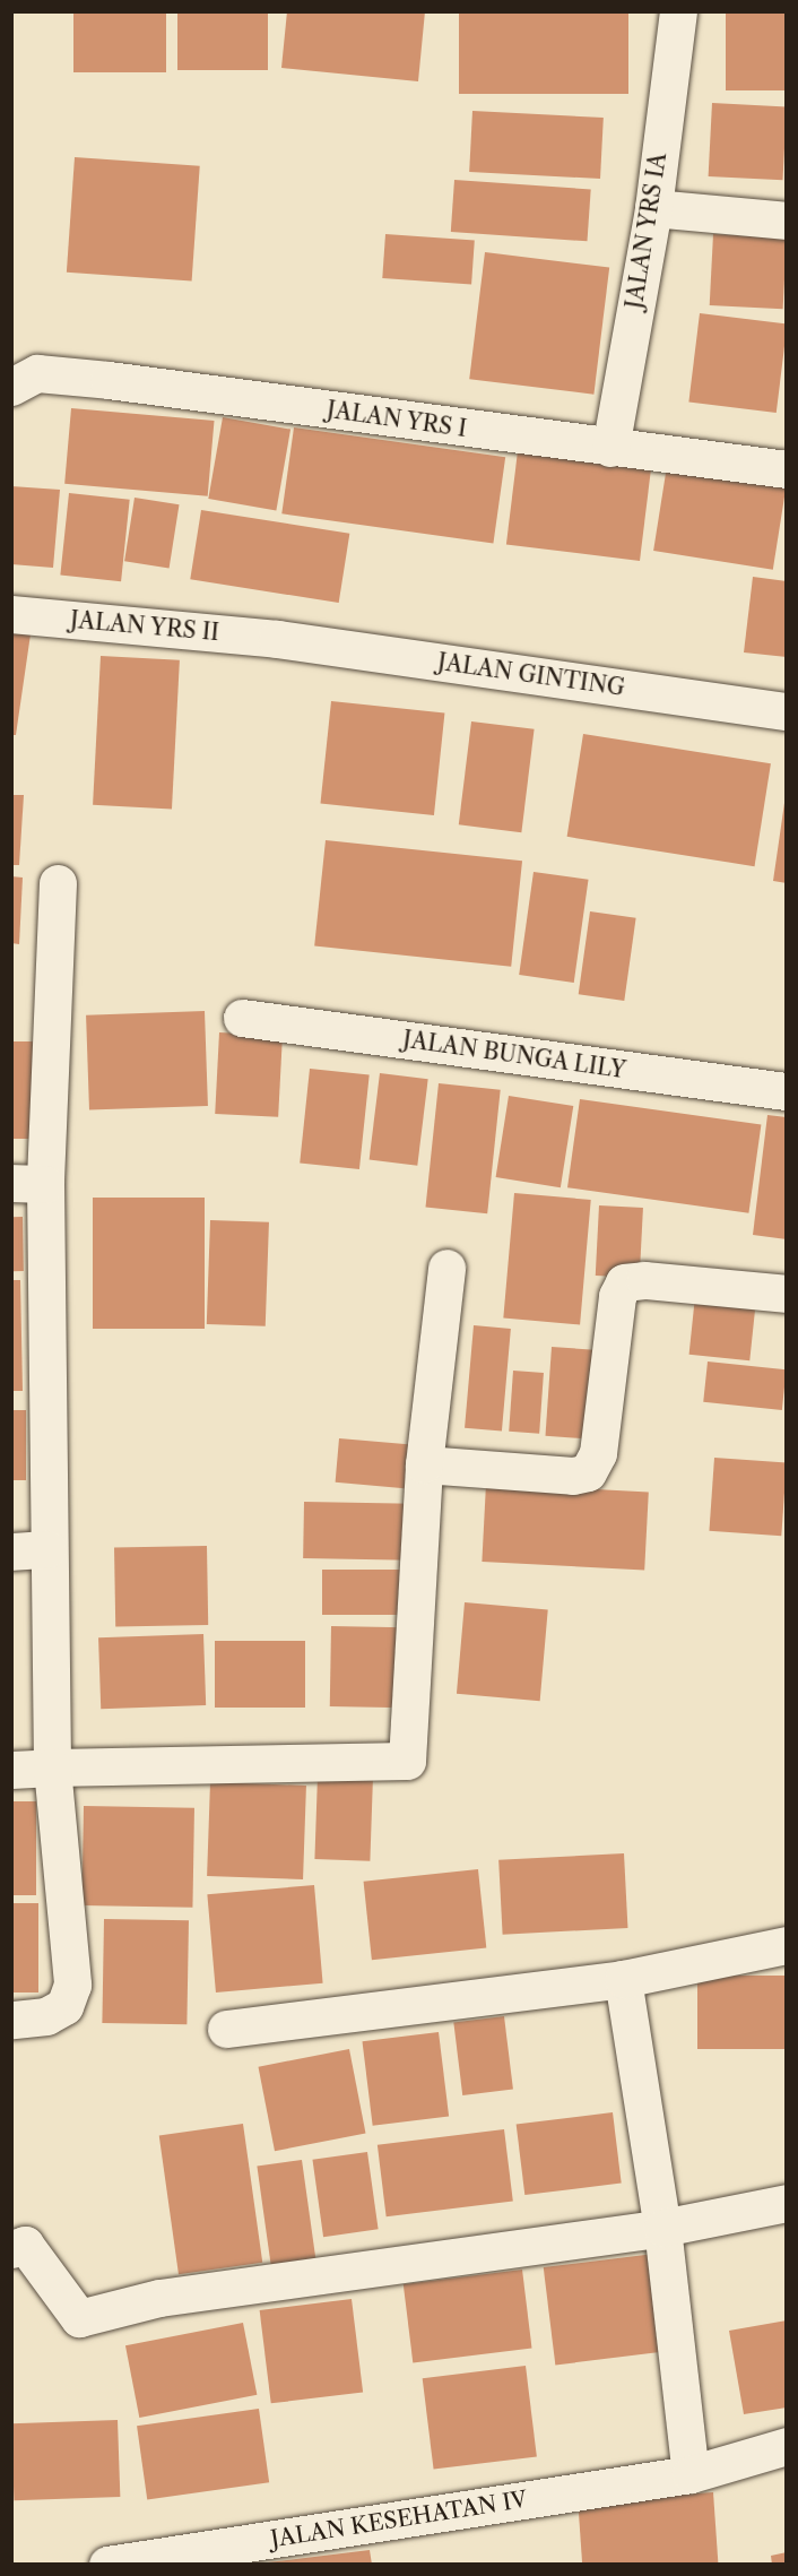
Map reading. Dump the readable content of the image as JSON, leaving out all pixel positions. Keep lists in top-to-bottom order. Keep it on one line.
{"streets":{"street":["JALAN YRS IA","JALAN YRS I","JALAN YRS II","JALAN GINTING","JALAN BUNGA LILY","JALAN KESEHATAN IV"]},"crossings":[["JALAN YRS IA","JALAN YRS I"],["JALAN YRS II","JALAN GINTING"]]}
